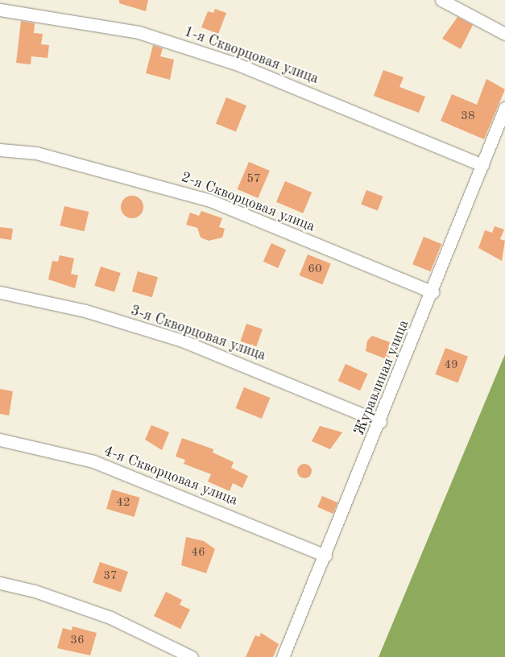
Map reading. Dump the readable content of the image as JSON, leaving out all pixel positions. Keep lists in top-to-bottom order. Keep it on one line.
{"streets":{"street":["1-я Скворцовая улица","2-я Скворцовая улица","3-я Скворцовая улица","Журавлиная улица","4-я Скворцовая улица"]},"crossings":[["1-я Скворцовая улица","Журавлиная улица"],["2-я Скворцовая улица","Журавлиная улица"],["3-я Скворцовая улица","Журавлиная улица"],["Журавлиная улица","4-я Скворцовая улица"]],"house_numbers":["38","57","60","49","42","46","37","36"]}
